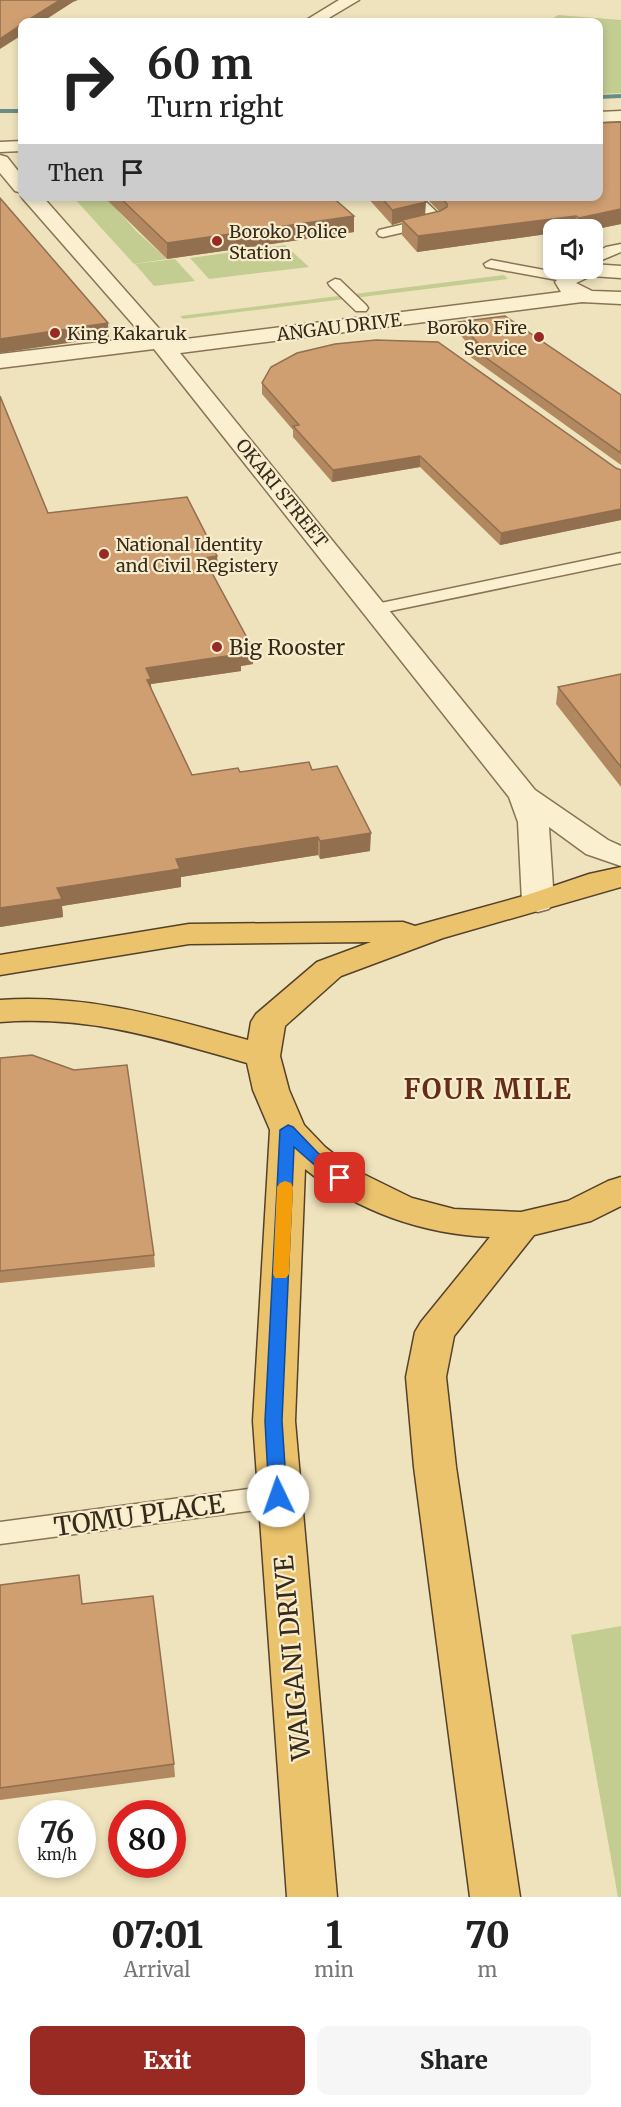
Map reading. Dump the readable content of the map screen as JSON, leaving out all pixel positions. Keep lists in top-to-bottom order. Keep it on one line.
{"streets":{"highway":["WAIGANI DRIVE"],"street":["ANGAU DRIVE","OKARI STREET"],"lane":["TOMU PLACE"]},"crossings":[["ANGAU DRIVE","OKARI STREET"],["TOMU PLACE","WAIGANI DRIVE"]],"districts":["FOUR MILE"],"places":["Boroko Police Station","King Kakaruk","Boroko Fire Service","National Identity and Civil Registery","Big Rooster"],"page":{"turn":["60 m","Turn right"],"then":"Then","speed":"76 km/h","limit":"80","eta":["07:01","Arrival","1","min","70","m"],"buttons":["Exit","Share"]}}
